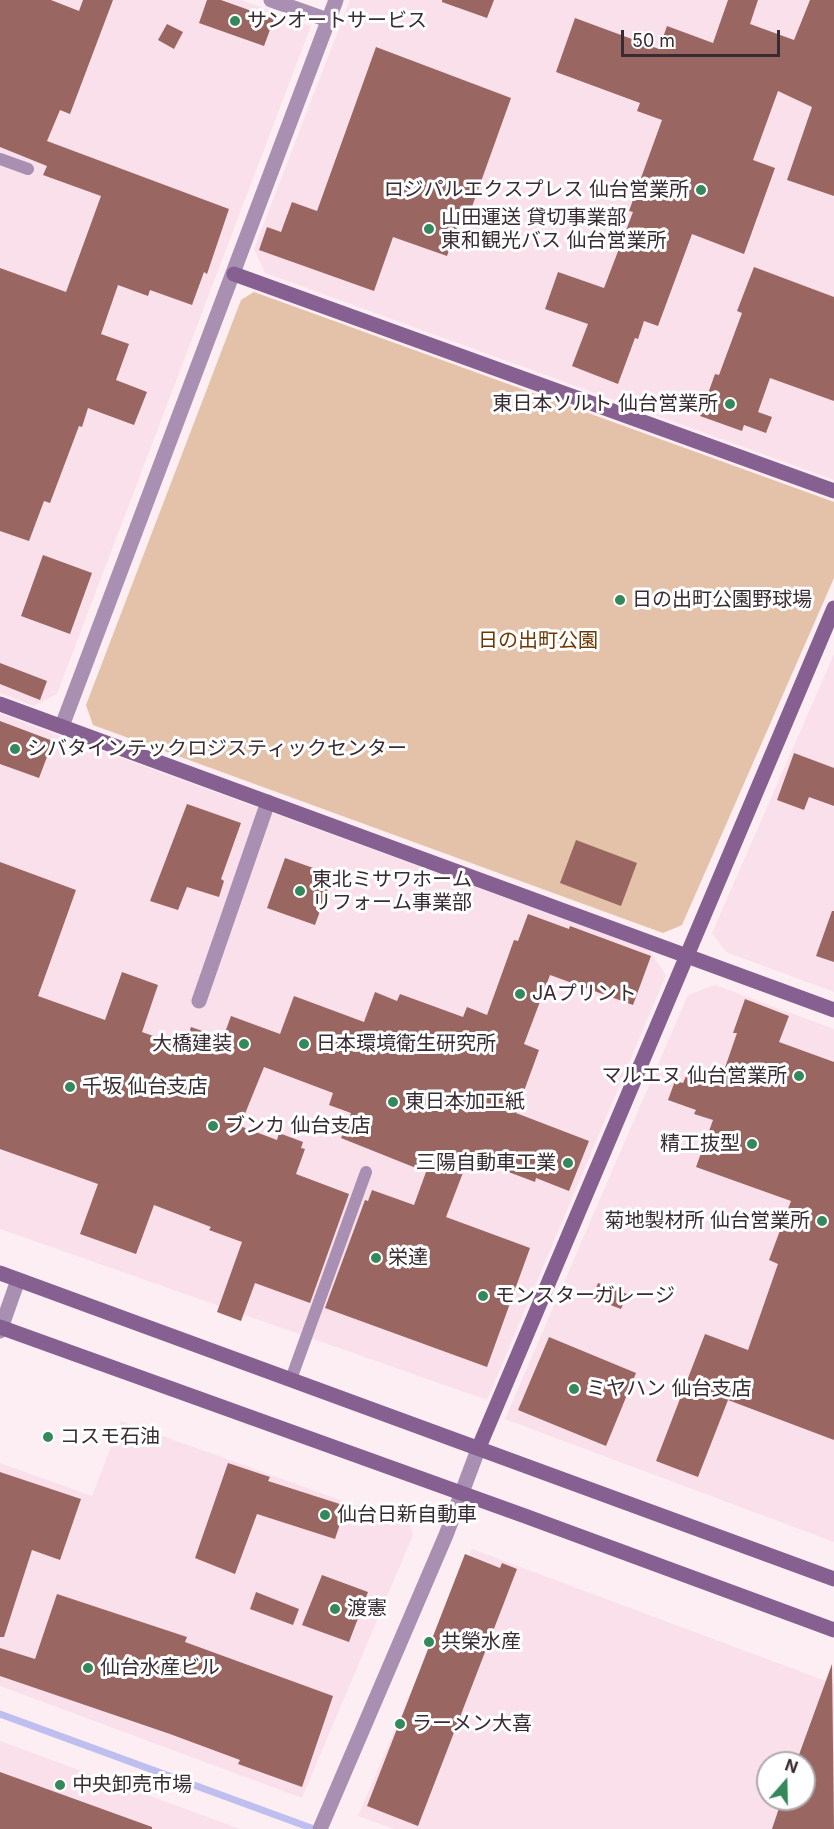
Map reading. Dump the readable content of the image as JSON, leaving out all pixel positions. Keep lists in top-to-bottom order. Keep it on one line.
{"parks":["日の出町公園"],"places":["サンオートサービス","ロジパルエクスプレス 仙台営業所","山田運送 貸切事業部 東和観光バス 仙台営業所","東日本ソルト 仙台営業所","日の出町公園野球場","シバタインテックロジスティックセンター","東北ミサワホーム リフォーム事業部","JAプリント","大橋建装","日本環境衛生研究所","マルエヌ 仙台営業所","千坂 仙台支店","東日本加工紙","ブンカ 仙台支店","精工抜型","三陽自動車工業","菊地製材所 仙台営業所","栄達","モンスターガレージ","ミヤハン 仙台支店","コスモ石油","仙台日新自動車","渡憲","共榮水産","仙台水産ビル","ラーメン大喜","中央卸売市場"],"scale_bar":"50 m","north":"top"}
